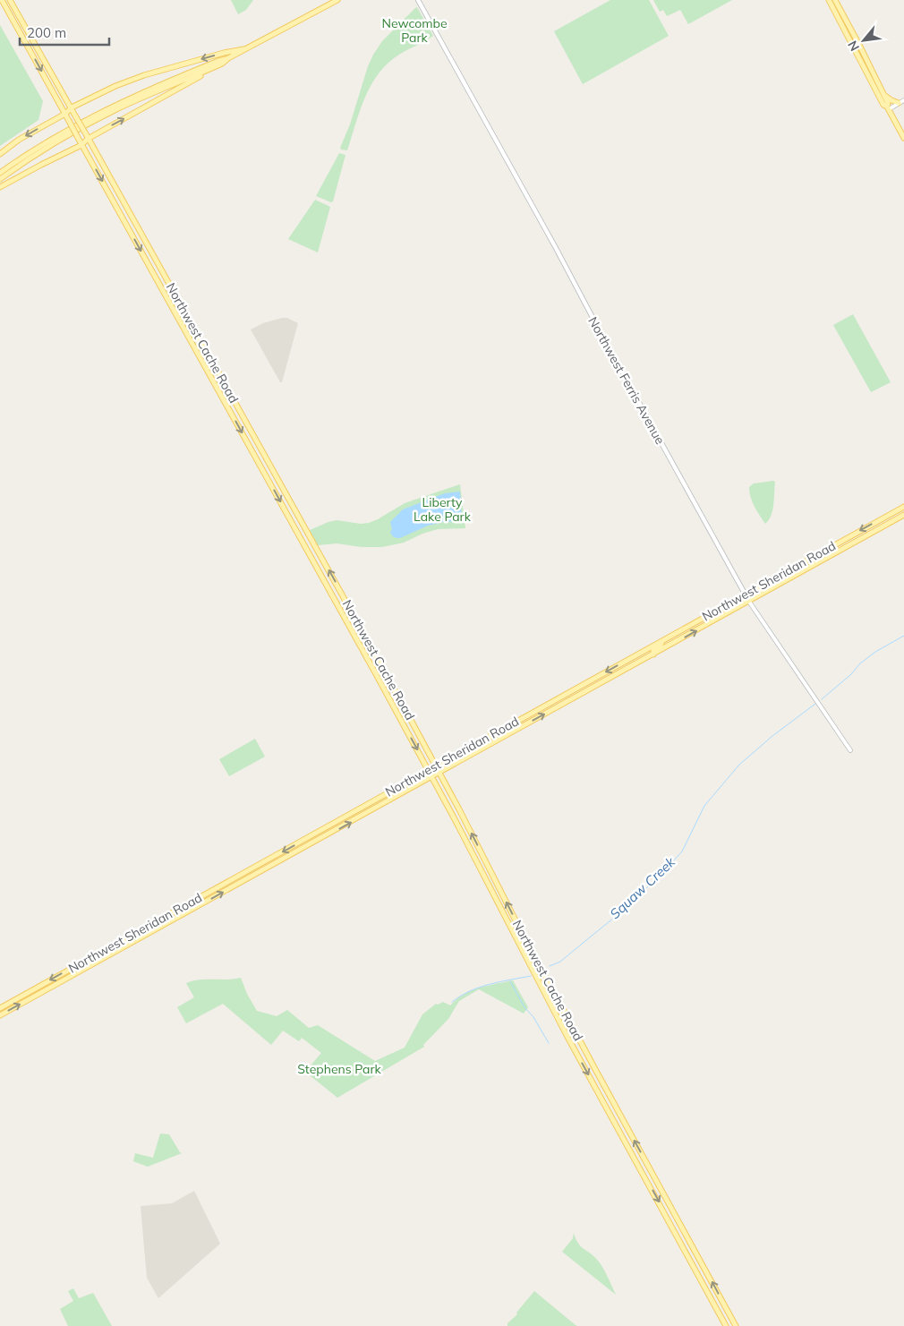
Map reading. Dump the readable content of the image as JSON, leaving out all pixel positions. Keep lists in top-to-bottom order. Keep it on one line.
{"streets":{"main road":["Northwest Cache Road","Northwest Ferris Avenue","Northwest Sheridan Road"]},"crossings":[["Northwest Cache Road","Northwest Sheridan Road"],["Northwest Ferris Avenue","Northwest Sheridan Road"]],"water":["Squaw Creek"],"parks":["Newcombe Park","Liberty Lake Park","Stephens Park"],"scale_bar":"200 m","north":"bottom left"}
